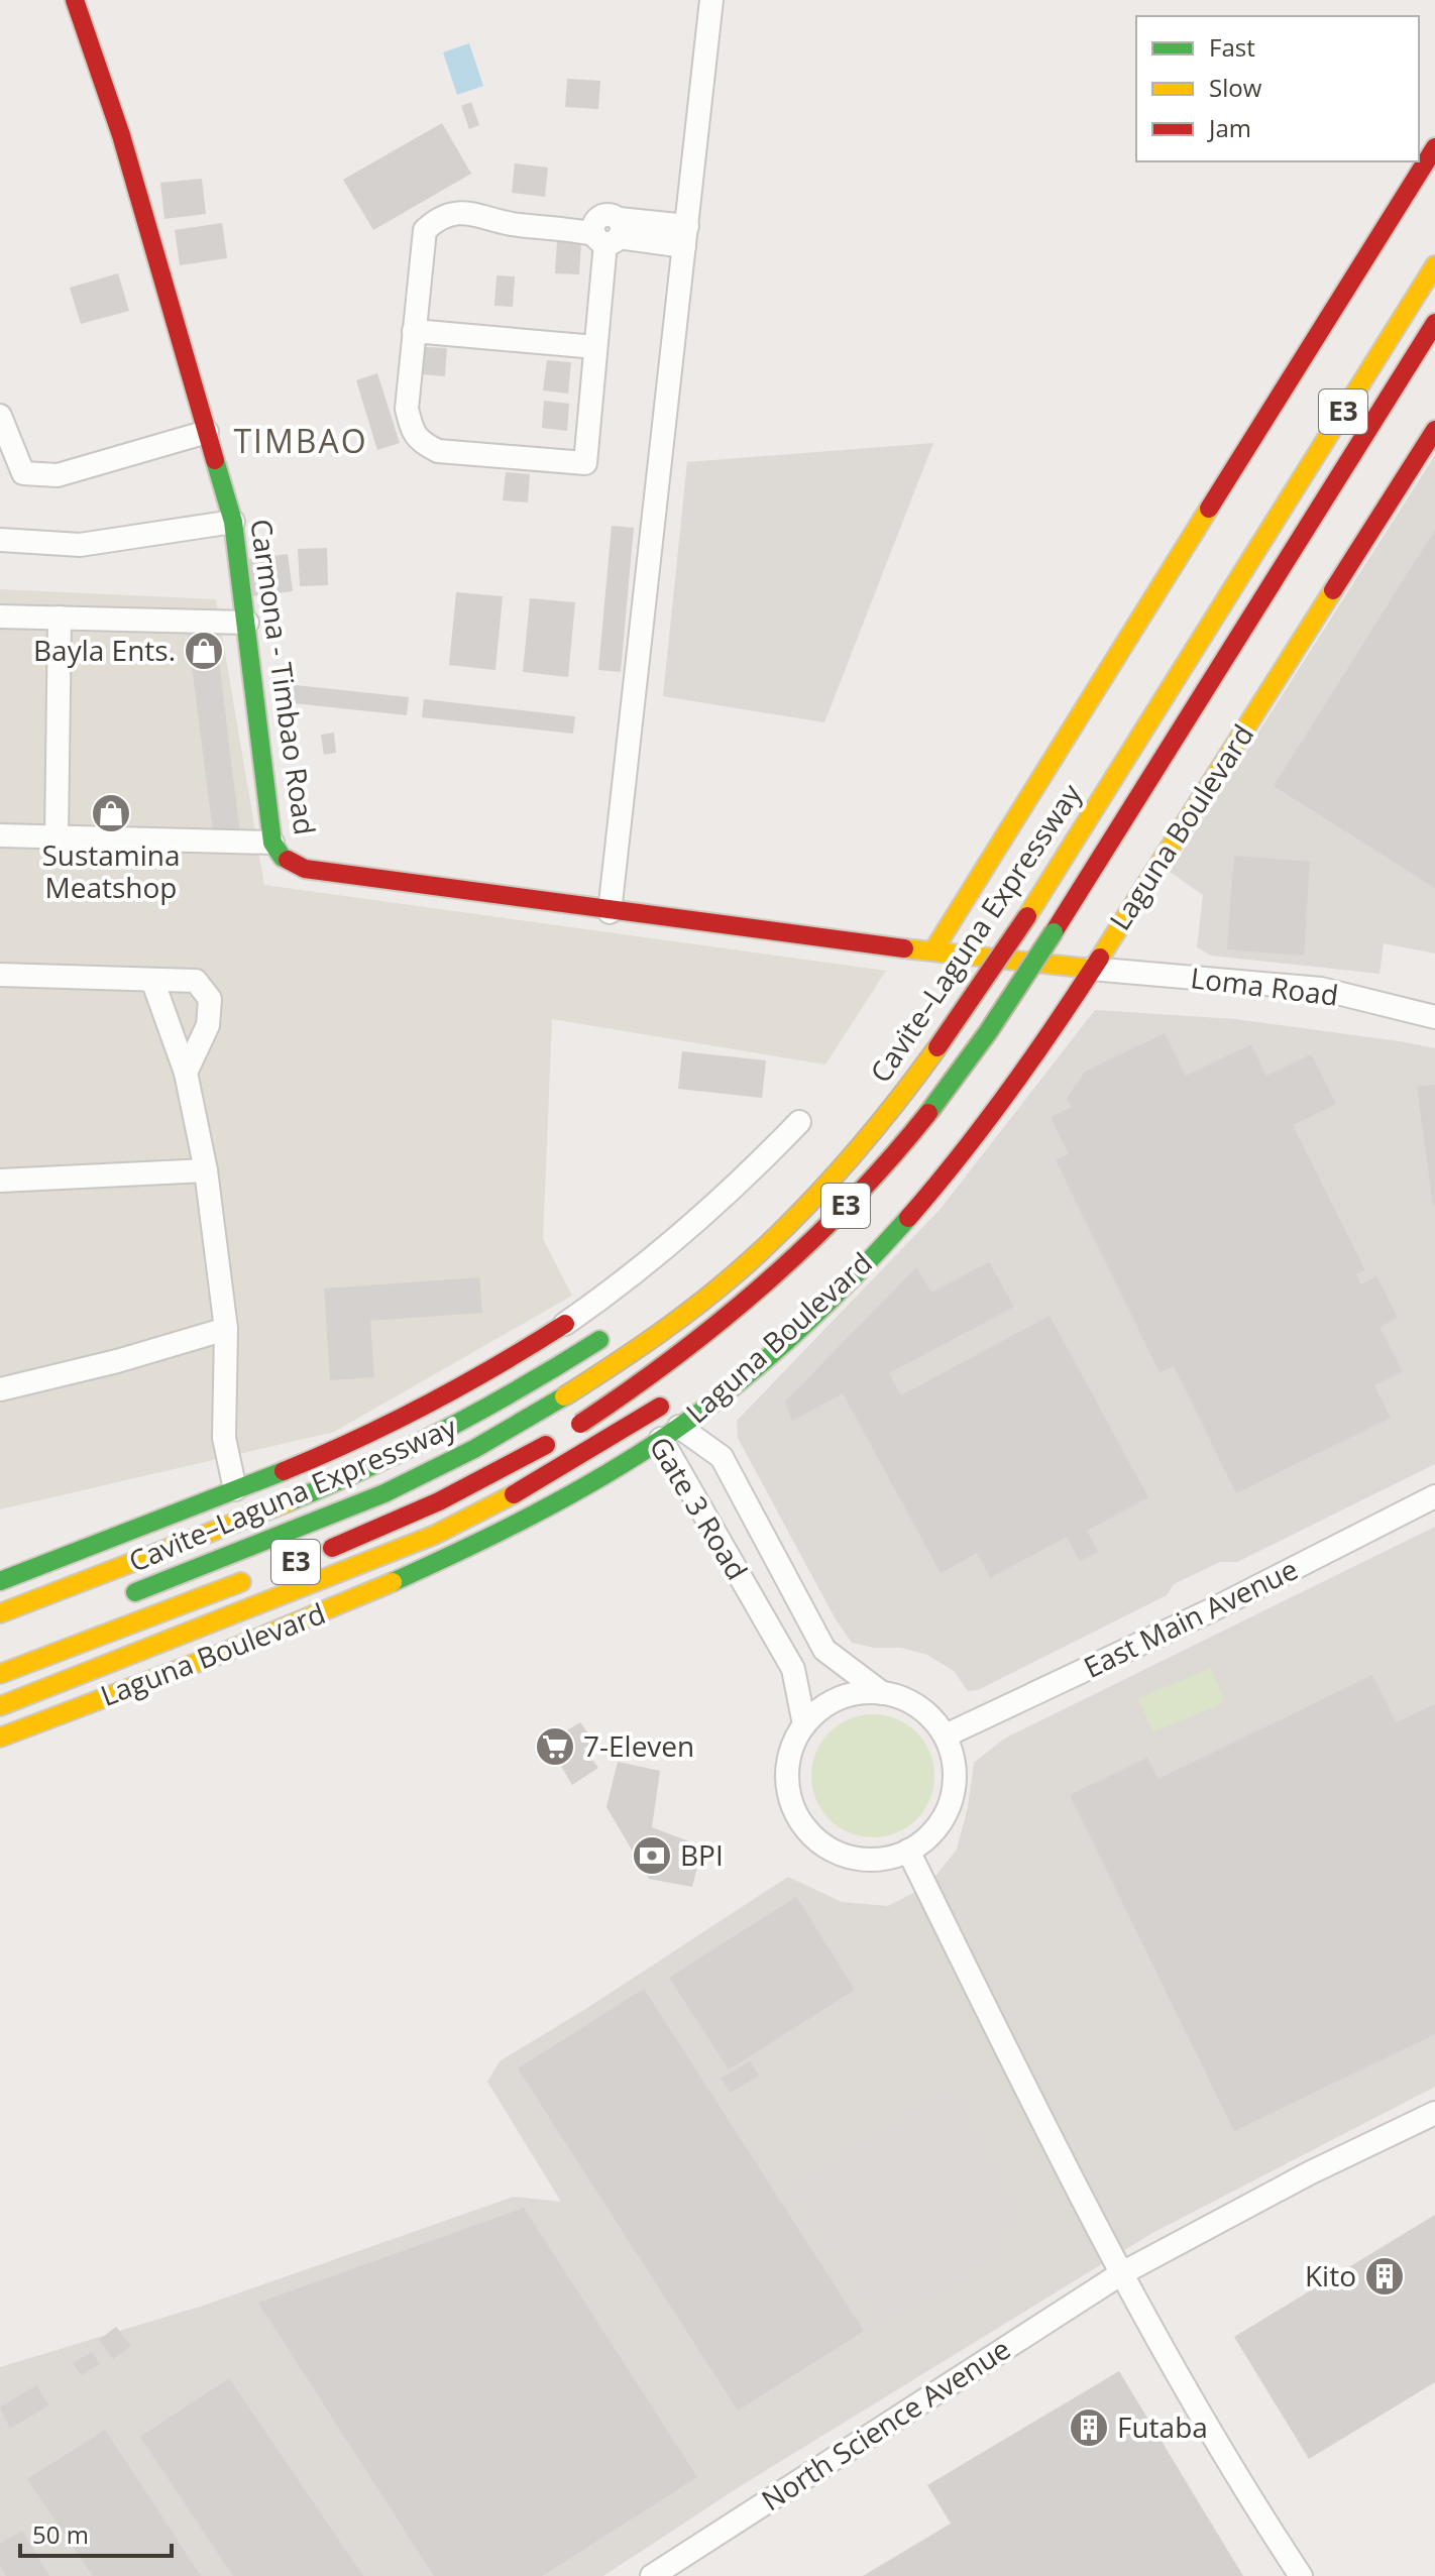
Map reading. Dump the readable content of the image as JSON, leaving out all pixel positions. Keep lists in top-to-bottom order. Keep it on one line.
{"streets":{"main road":["E3","Carmona - Timbao Road","Laguna Boulevard","Cavite–Laguna Expressway","Gate 3 Road"],"street":["Loma Road","East Main Avenue","North Science Avenue"]},"crossings":[["Carmona - Timbao Road","Laguna Boulevard"],["Carmona - Timbao Road","Loma Road"],["Laguna Boulevard","Loma Road"],["Laguna Boulevard","Gate 3 Road"],["Gate 3 Road","East Main Avenue"]],"districts":["TIMBAO"],"places":{"shop":["Bayla Ents.","Sustamina Meatshop"],"supermarket":["7-Eleven"],"bank":["BPI"],"building":["Kito","Futaba"]},"legend":["Fast","Slow","Jam"],"scale_bar":"50 m"}
